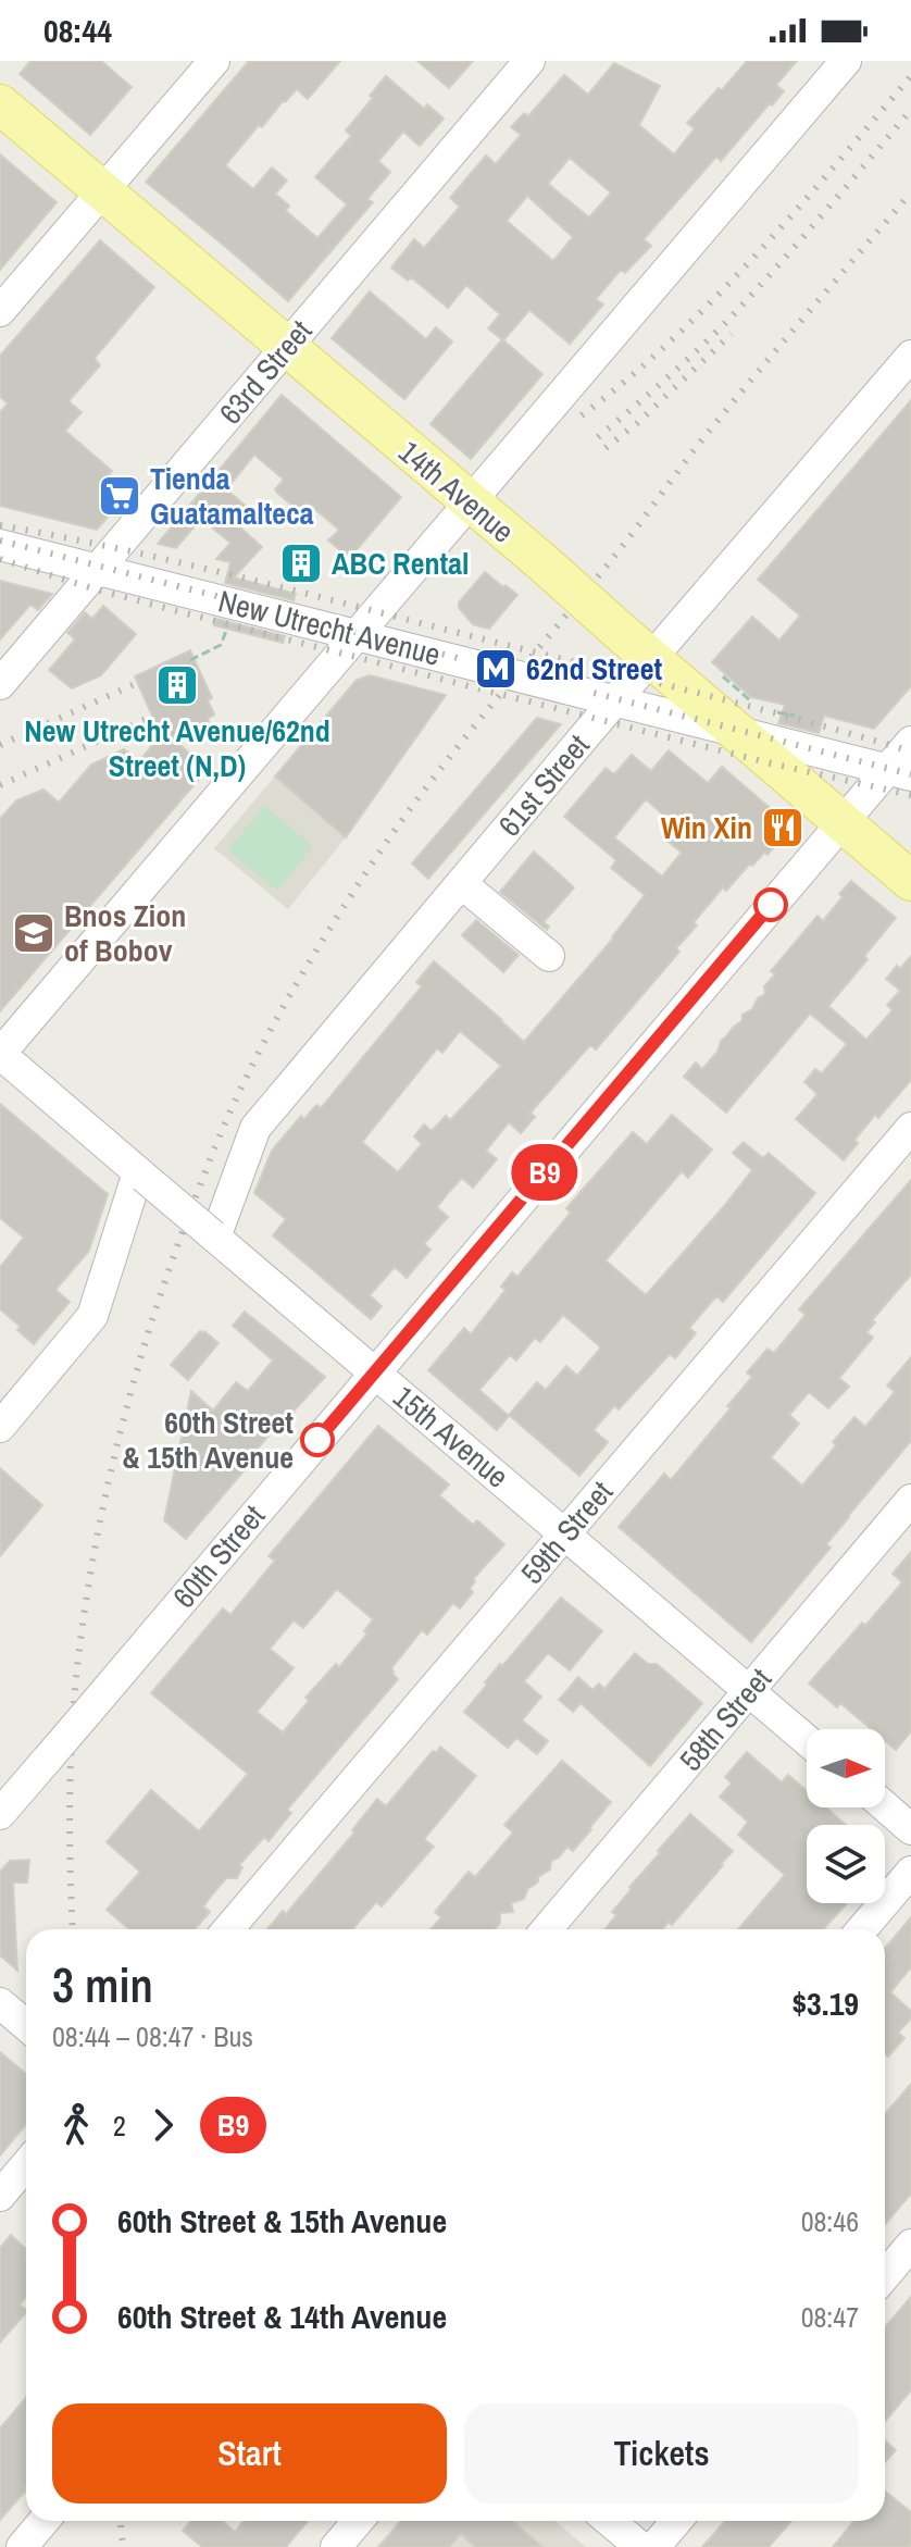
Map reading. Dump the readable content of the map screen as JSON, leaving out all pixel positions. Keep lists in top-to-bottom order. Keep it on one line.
{"streets":{"main road":["14th Avenue"],"street":["63rd Street","New Utrecht Avenue","61st Street","15th Avenue","59th Street","60th Street","58th Street"]},"crossings":[["63rd Street","14th Avenue"],["63rd Street","New Utrecht Avenue"],["14th Avenue","New Utrecht Avenue"],["14th Avenue","61st Street"],["14th Avenue","60th Street"],["New Utrecht Avenue","61st Street"],["New Utrecht Avenue","60th Street"],["61st Street","15th Avenue"],["15th Avenue","59th Street"],["15th Avenue","60th Street"],["15th Avenue","58th Street"]],"places":{"supermarket":["Tienda Guatamalteca"],"building":["ABC Rental","New Utrecht Avenue/62nd Street (N,D)"],"metro station":["62nd Street"],"restaurant":["Win Xin"],"school or university":["Bnos Zion of Bobov"],"other":["60th Street & 15th Avenue"]},"lines":["bus line B9"],"north":"right","page":{"status":"08:44","on_map":"B9","heading":["3 min","08:44 – 08:47 · Bus","$3.19"],"legs":["2","B9"],"list":[{"name":"60th Street & 15th Avenue","value":"08:46"},{"name":"60th Street & 14th Avenue","value":"08:47"}],"buttons":["Start","Tickets"]}}
